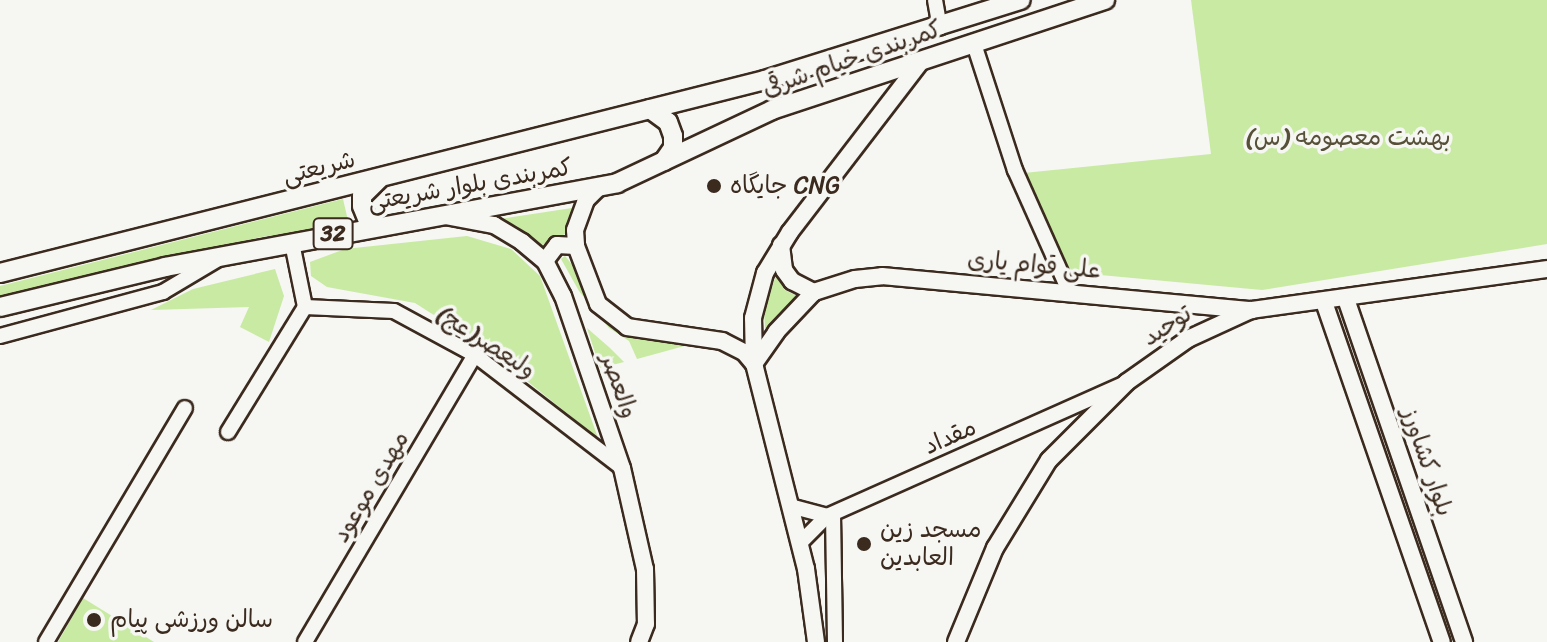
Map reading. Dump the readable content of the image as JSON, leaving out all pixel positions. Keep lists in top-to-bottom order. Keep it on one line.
{"streets":{"highway":["کمربندی خیام شرقی","شریعتی","کمربندی بلوار شریعتی","32"],"main road":["علی قوام یاری","توحید","والعصر","بلوار کشاورز"],"street":["ولیعصر(عج)","مقداد","مهدی موعود"]},"crossings":[["کمربندی خیام شرقی","شریعتی"],["کمربندی خیام شرقی","کمربندی بلوار شریعتی"],["کمربندی بلوار شریعتی","والعصر"],["علی قوام یاری","توحید"],["توحید","مقداد"],["توحید","بلوار کشاورز"],["ولیعصر(عج)","والعصر"],["ولیعصر(عج)","مهدی موعود"]],"parks":["(بهشت معصومه (س"],"places":["جایگاه CNG","مسجد زین العابدین","سالن ورزشی پیام"]}
